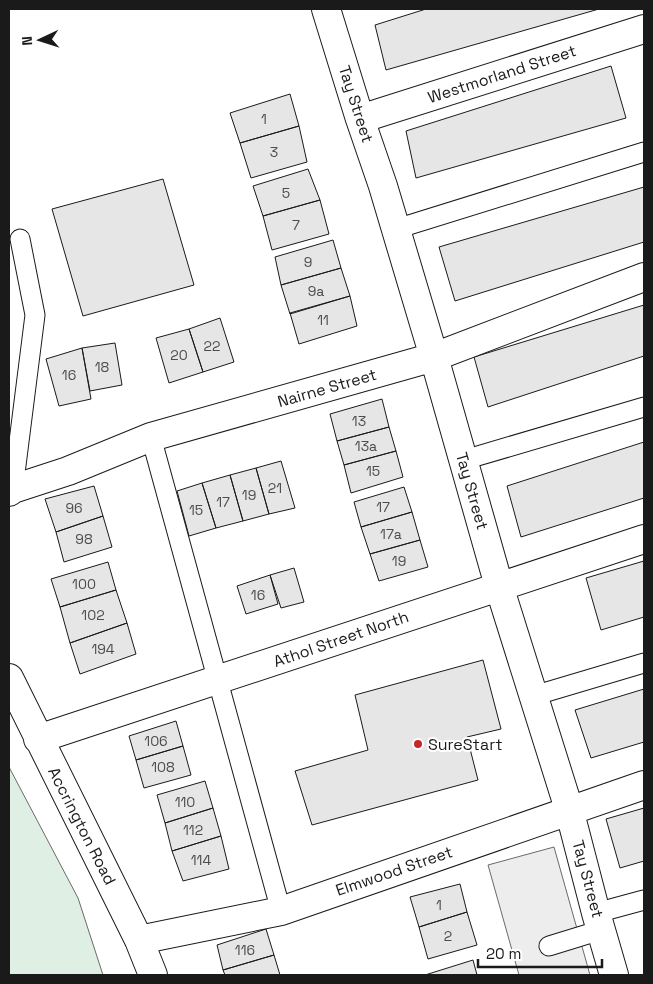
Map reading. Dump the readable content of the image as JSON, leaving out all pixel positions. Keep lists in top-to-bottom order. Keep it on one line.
{"streets":{"street":["Westmorland Street","Tay Street","Nairne Street","Athol Street North","Accrington Road","Elmwood Street"]},"crossings":[["Westmorland Street","Tay Street"],["Tay Street","Nairne Street"],["Tay Street","Athol Street North"],["Tay Street","Elmwood Street"],["Athol Street North","Accrington Road"],["Accrington Road","Elmwood Street"]],"places":["SureStart"],"house_numbers":["1","3","5","7","9","9a","11","22","20","18","16","13","13a","15","21","19","17","17","96","15","17a","98","19","100","16","102","194","106","108","110","112","114","1","2","116"],"scale_bar":"20 m","north":"left"}
